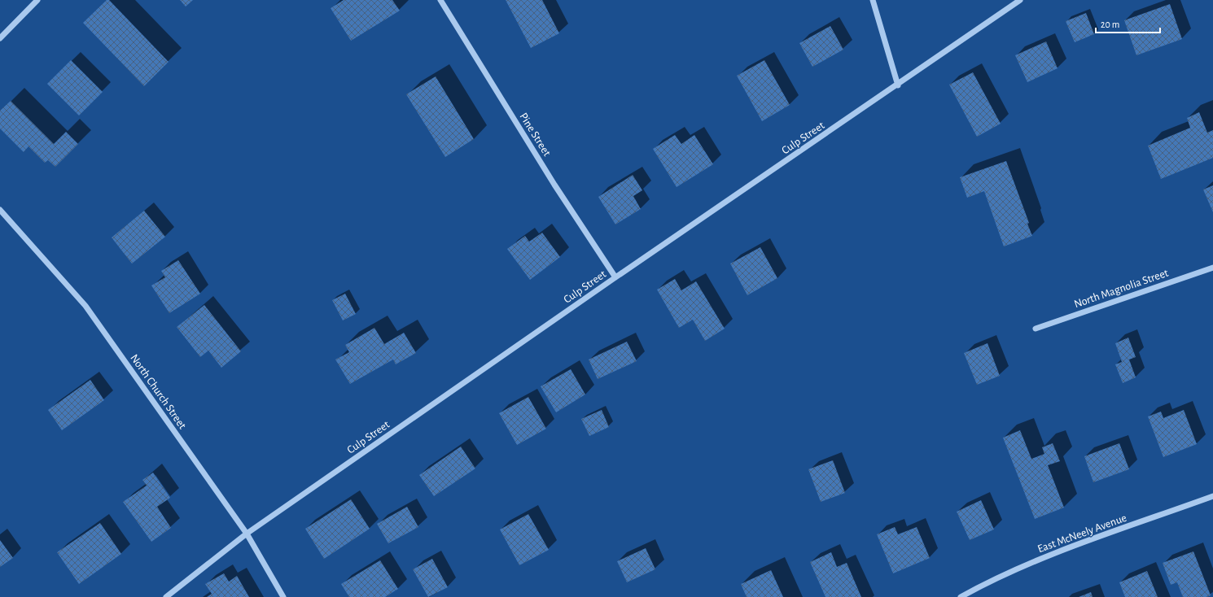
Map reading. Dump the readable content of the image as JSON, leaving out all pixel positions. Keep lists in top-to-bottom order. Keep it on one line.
{"streets":{"street":["Pine Street","Culp Street","North Magnolia Street","North Church Street","East McNeely Avenue"]},"crossings":[["Pine Street","Culp Street"],["Culp Street","North Church Street"]],"scale_bar":"20 m"}
